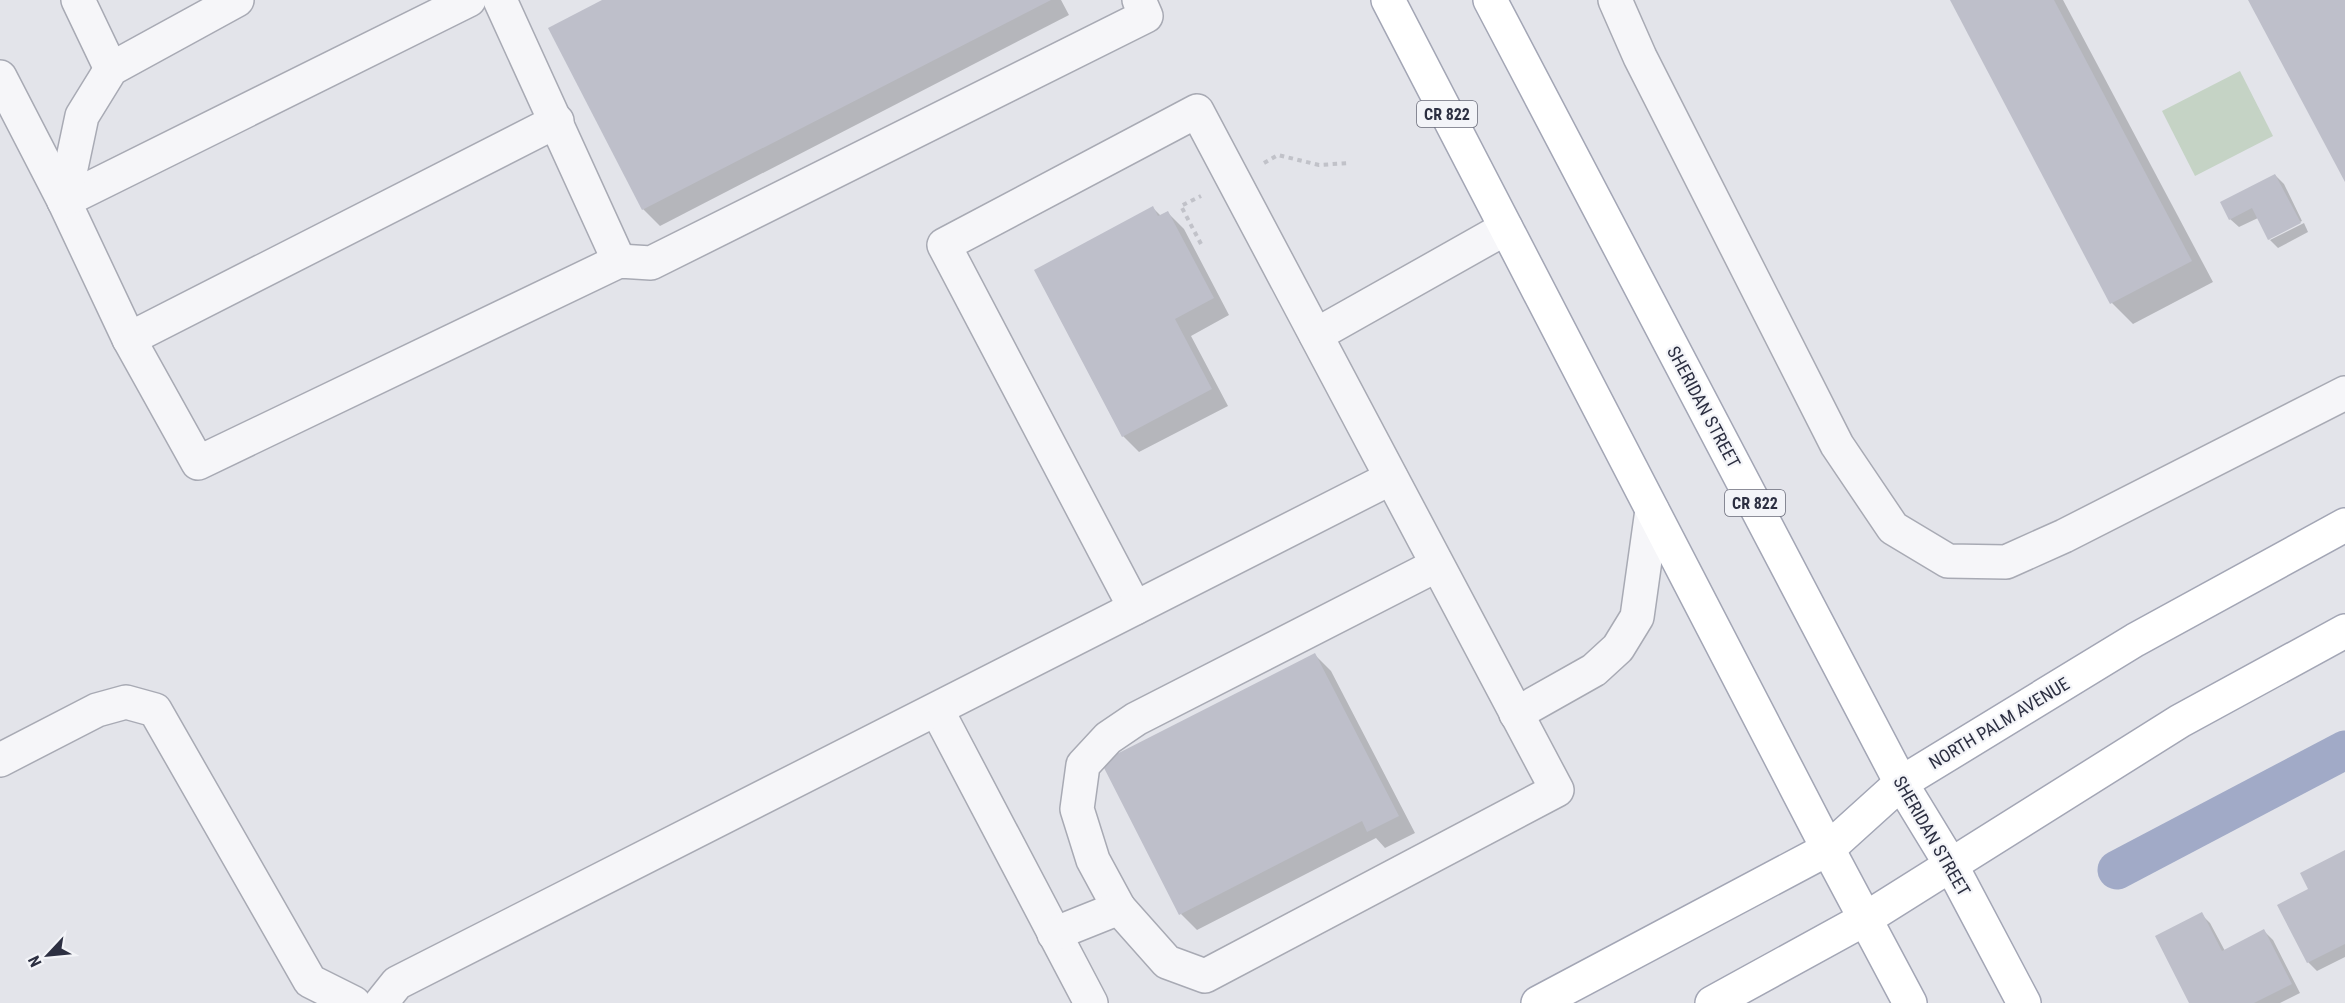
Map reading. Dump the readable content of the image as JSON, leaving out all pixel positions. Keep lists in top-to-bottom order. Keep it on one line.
{"streets":{"main road":["CR 822","SHERIDAN STREET","NORTH PALM AVENUE"]},"crossings":[["CR 822","NORTH PALM AVENUE"],["SHERIDAN STREET","NORTH PALM AVENUE"]],"north":"bottom left"}
